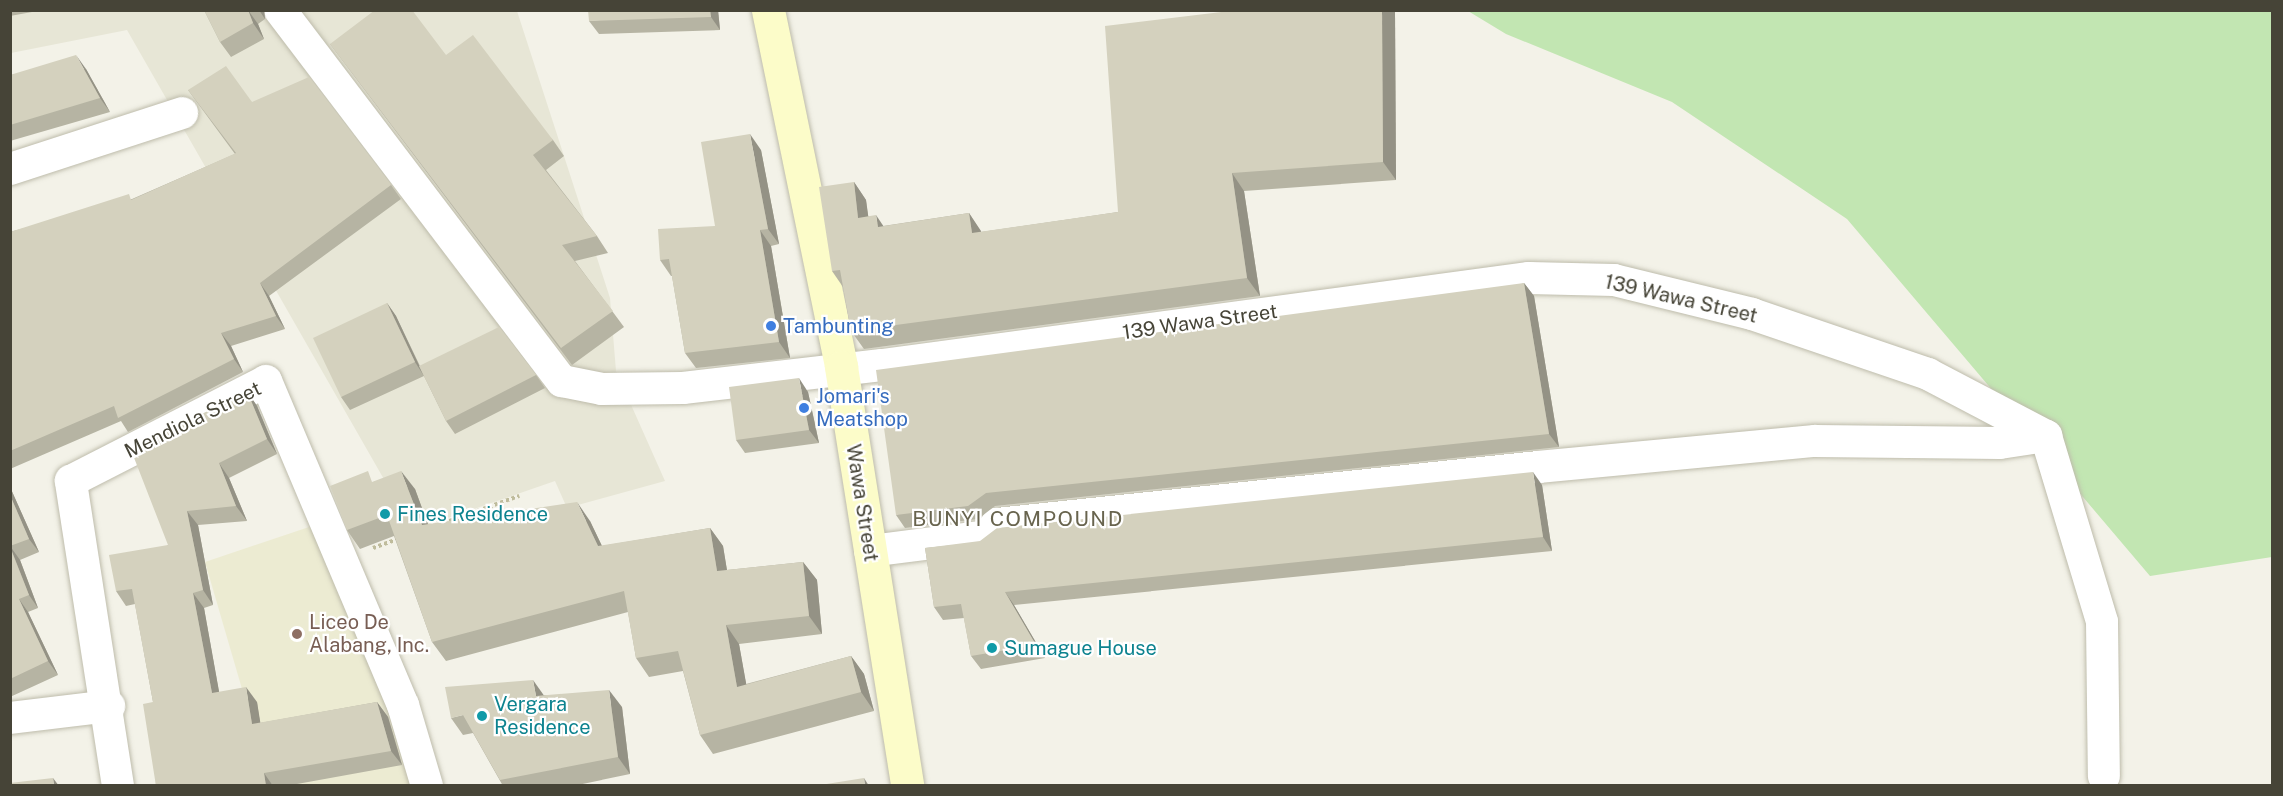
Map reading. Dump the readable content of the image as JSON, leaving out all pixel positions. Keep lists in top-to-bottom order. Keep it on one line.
{"streets":{"main road":["Wawa Street"],"street":["139 Wawa Street","Mendiola Street"]},"crossings":[["139 Wawa Street","Wawa Street"]],"districts":["BUNYI COMPOUND"],"places":["Tambunting","Jomari's Meatshop","Fines Residence","Liceo De Alabang, Inc.","Sumague House","Vergara Residence"]}
